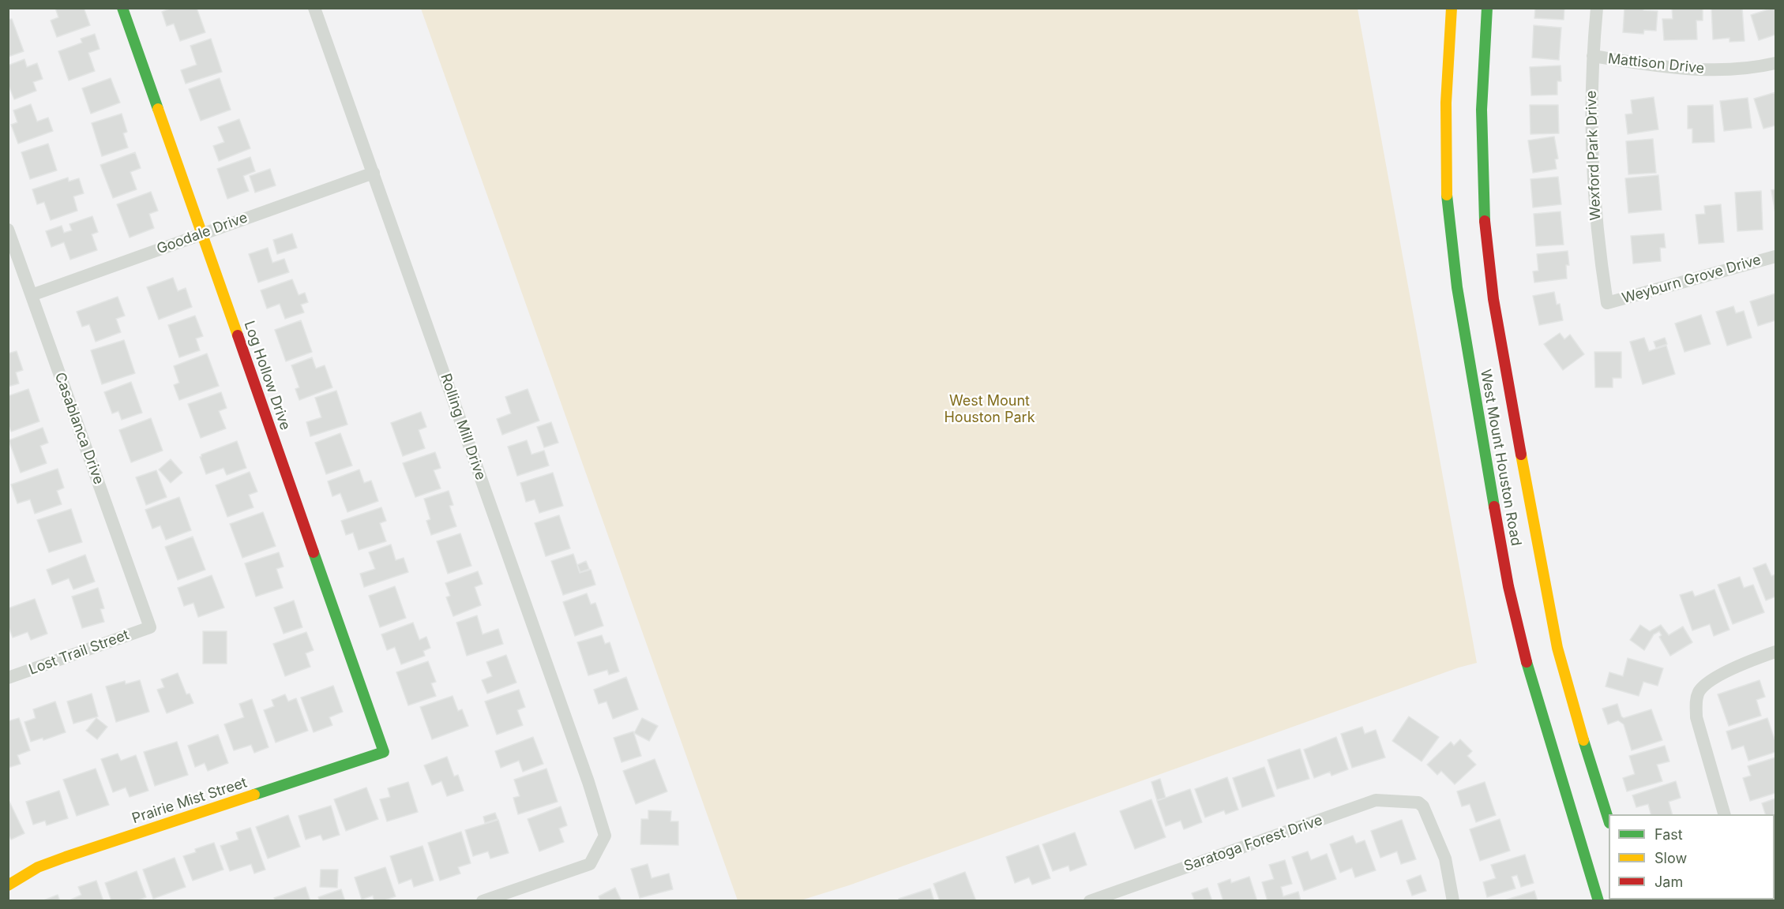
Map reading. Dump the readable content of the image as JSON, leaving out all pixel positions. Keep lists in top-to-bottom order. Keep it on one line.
{"streets":{"main road":["Log Hollow Drive","West Mount Houston Road","Prairie Mist Street"],"street":["Mattison Drive","Wexford Park Drive","Goodale Drive","Weyburn Grove Drive","Rolling Mill Drive","Casablanca Drive","Lost Trail Street","Saratoga Forest Drive"]},"crossings":[["Mattison Drive","Wexford Park Drive"],["Wexford Park Drive","Weyburn Grove Drive"],["Goodale Drive","Log Hollow Drive"],["Goodale Drive","Rolling Mill Drive"],["Goodale Drive","Casablanca Drive"],["Log Hollow Drive","Prairie Mist Street"],["Casablanca Drive","Lost Trail Street"]],"parks":["West Mount Houston Park"],"legend":["Fast","Slow","Jam"]}
